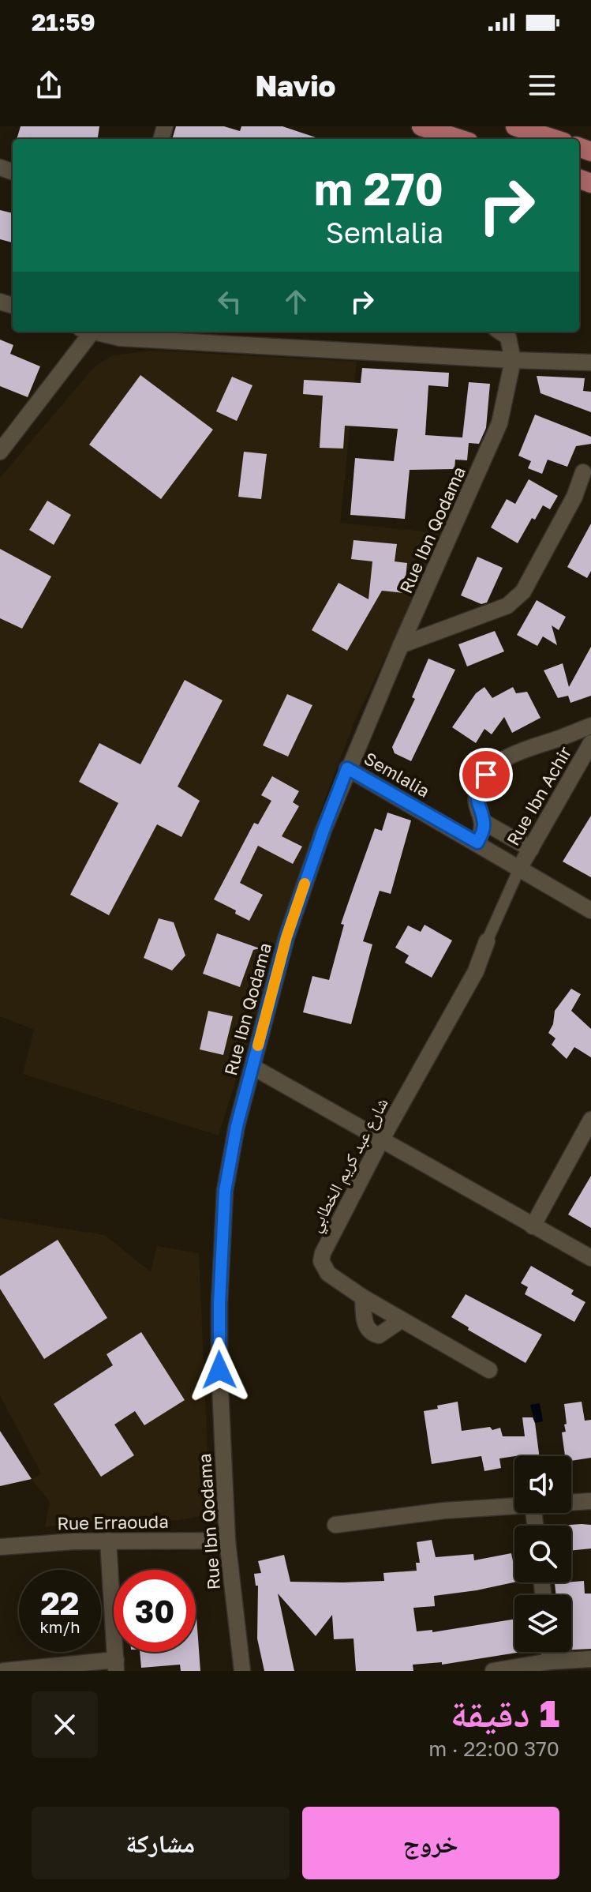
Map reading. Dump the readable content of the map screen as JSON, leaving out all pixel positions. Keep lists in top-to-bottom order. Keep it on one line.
{"streets":{"street":["Rue Ibn Qodama","Semlalia","Rue Ibn Achir","شارع عبد كريم الخطابي","Rue Erraouda"]},"crossings":[["Rue Ibn Qodama","Semlalia"],["Rue Ibn Qodama","Rue Erraouda"],["Semlalia","Rue Ibn Achir"]],"page":{"status":"21:59","header":"Navio","turn":["270 m","Semlalia"],"speed":"22 km/h","limit":"30","heading":["1 دقيقة","370 m · 22:00"],"buttons":["خروج","مشاركة"]}}
